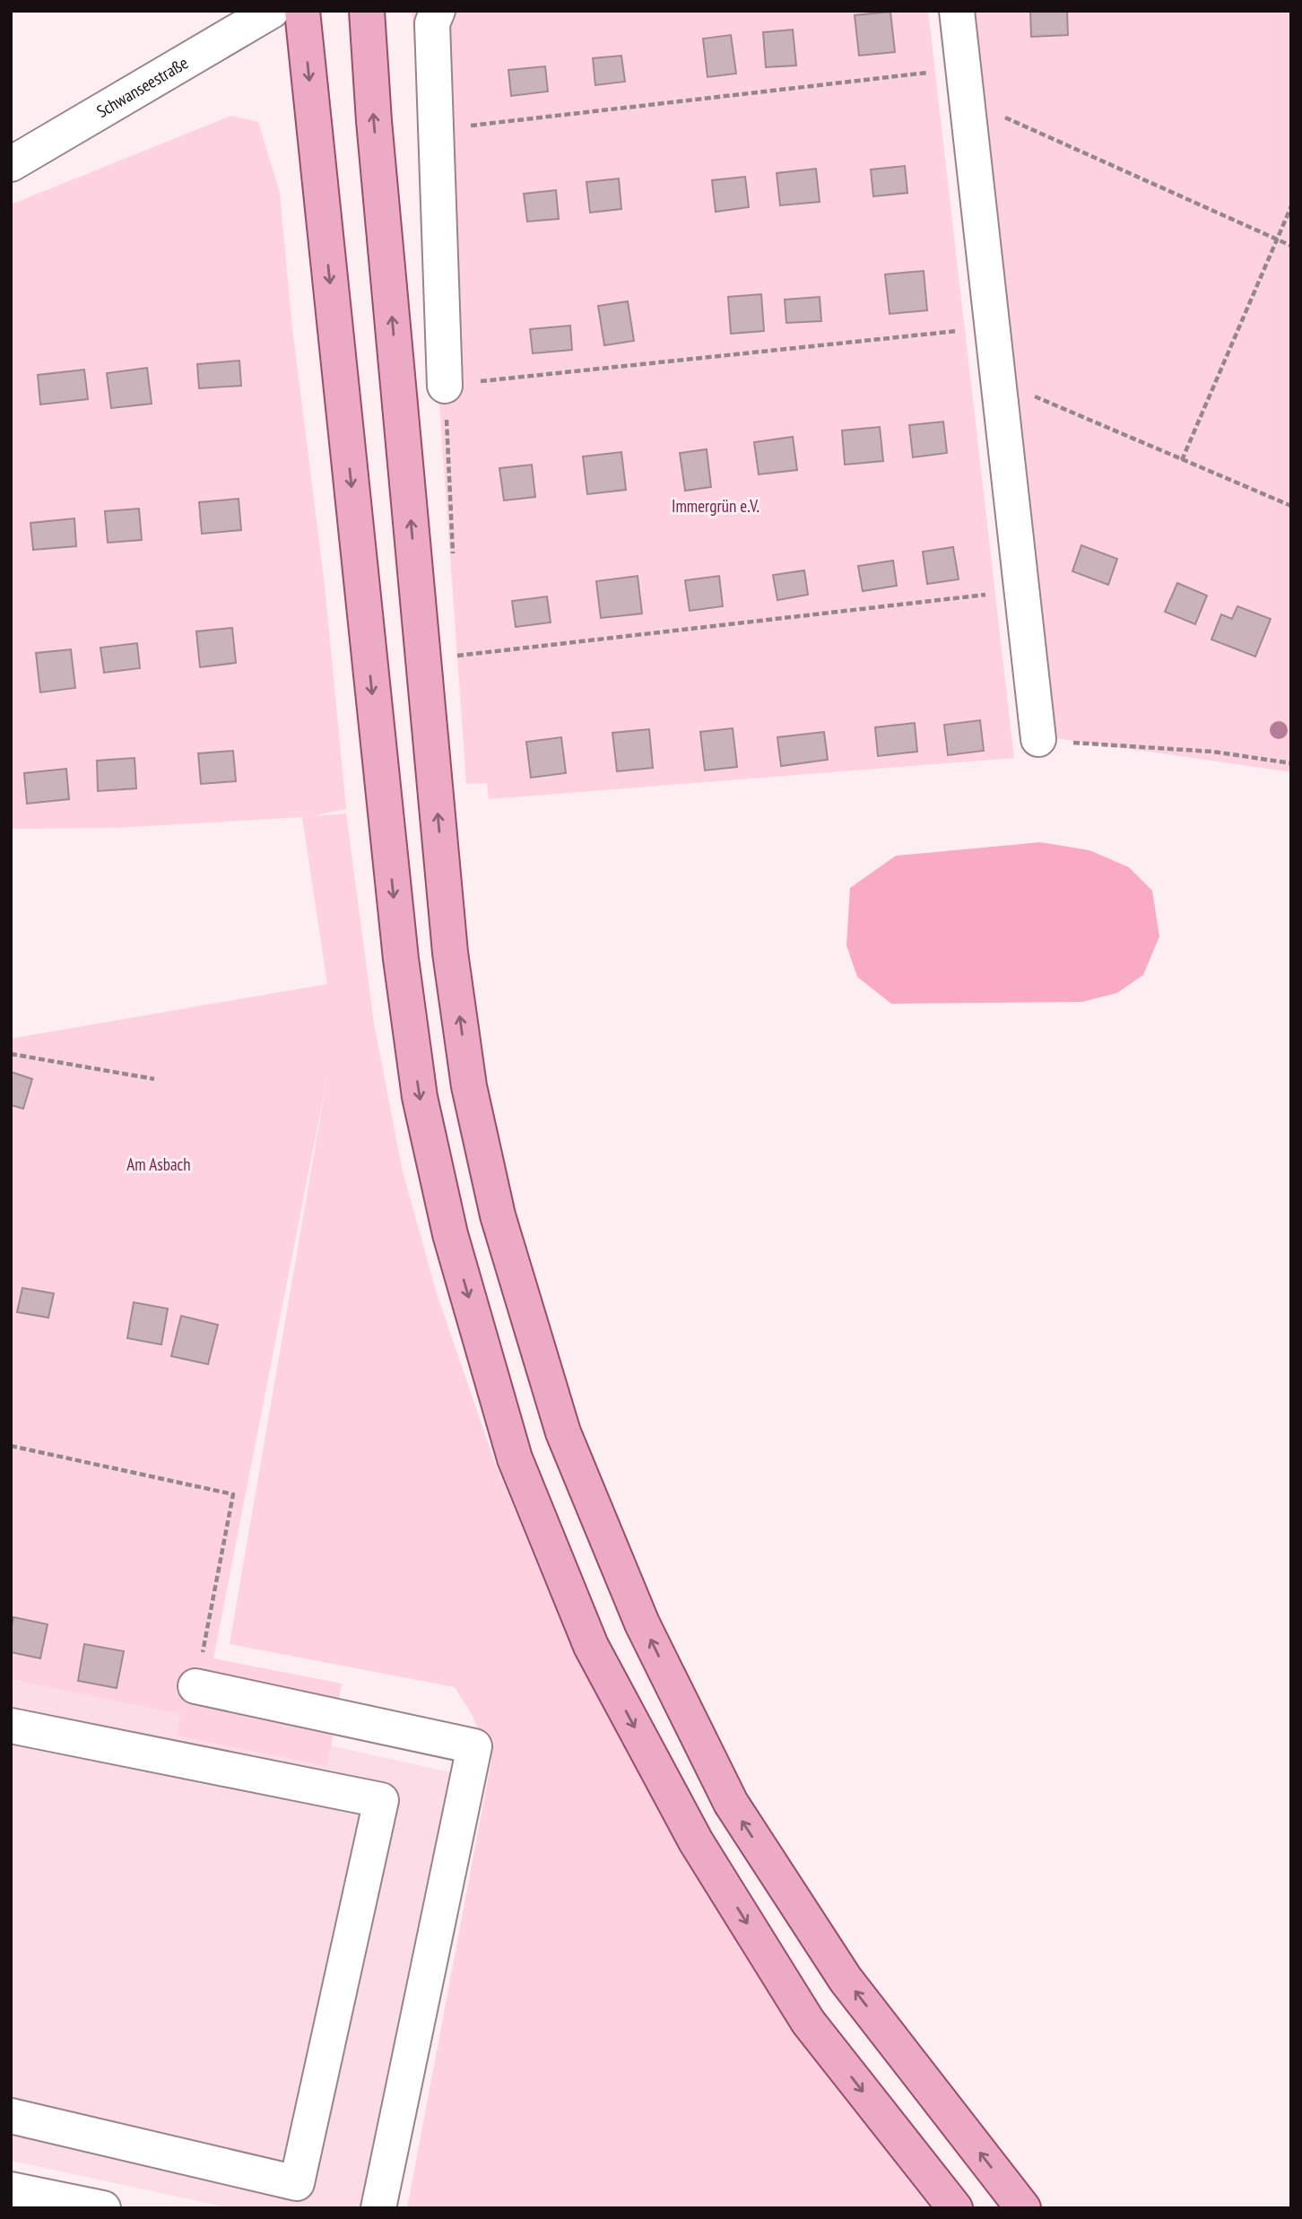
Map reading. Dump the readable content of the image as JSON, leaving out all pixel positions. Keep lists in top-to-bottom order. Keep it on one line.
{"streets":{"street":["Schwanseestraße"]},"parks":["Immergrün e.V.","Am Asbach"]}
